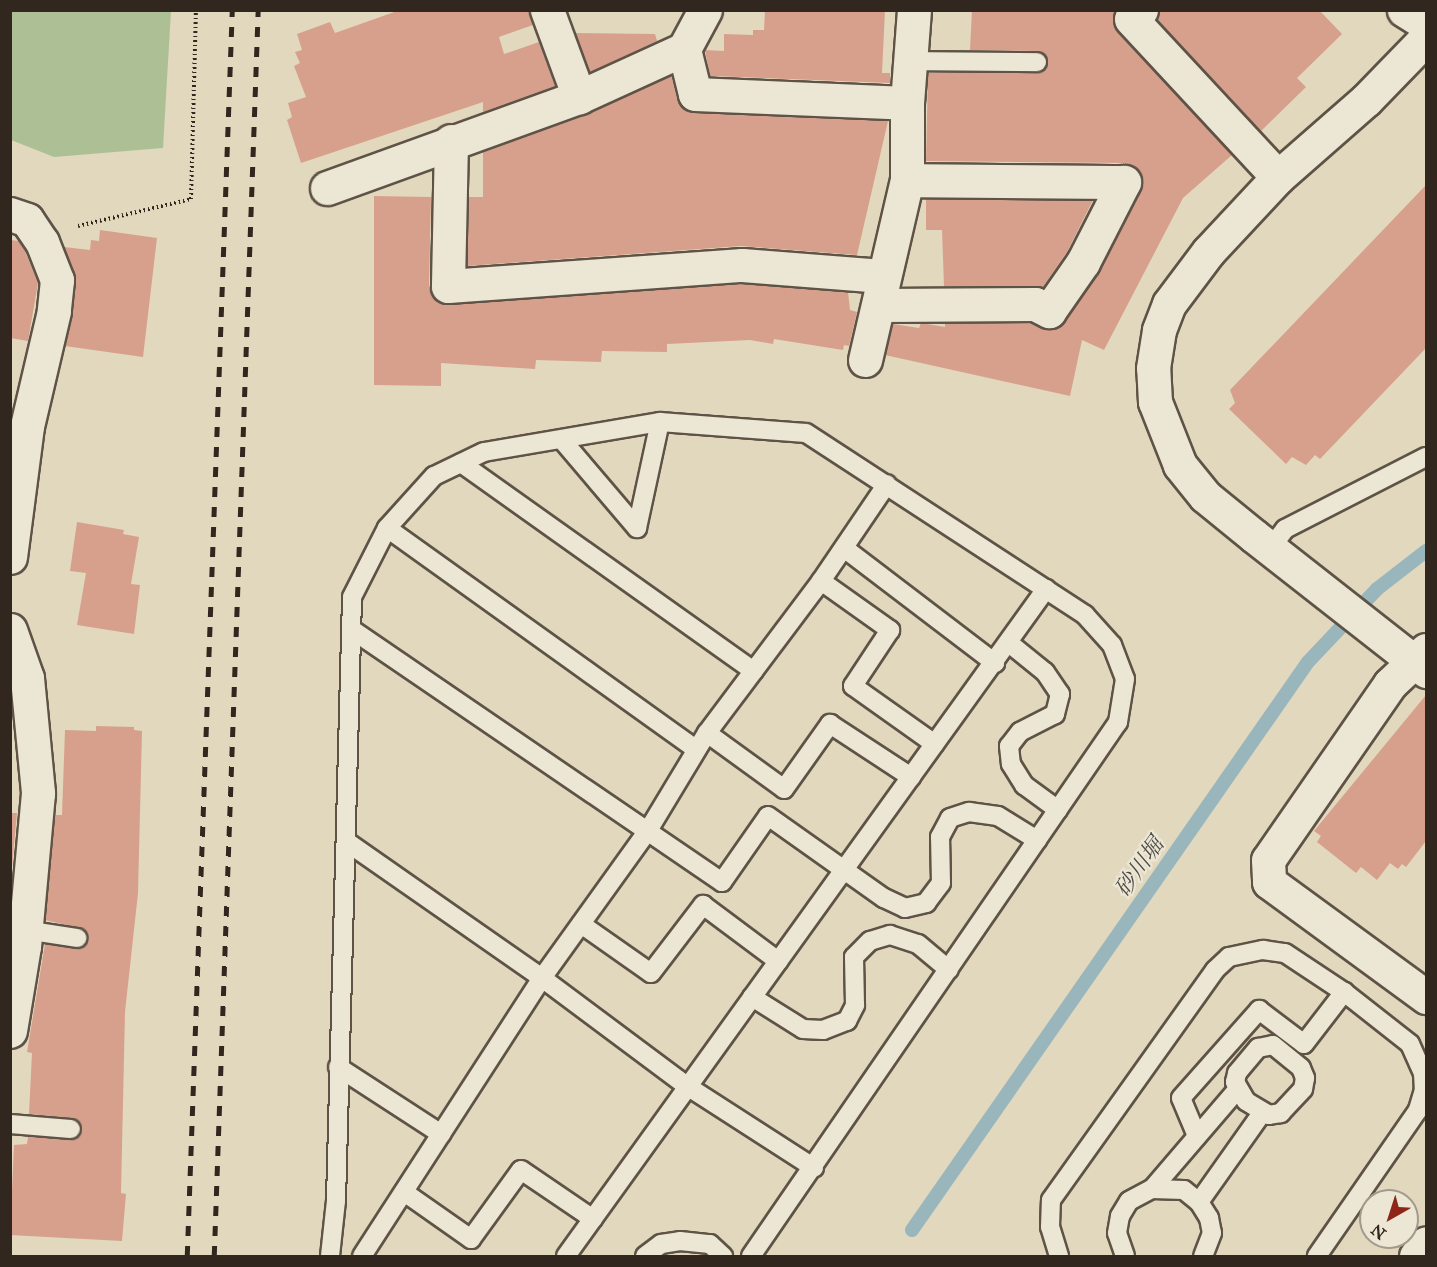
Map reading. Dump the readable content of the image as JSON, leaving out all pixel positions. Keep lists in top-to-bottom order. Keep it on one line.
{"water":["砂川堀"],"north":"bottom left"}
